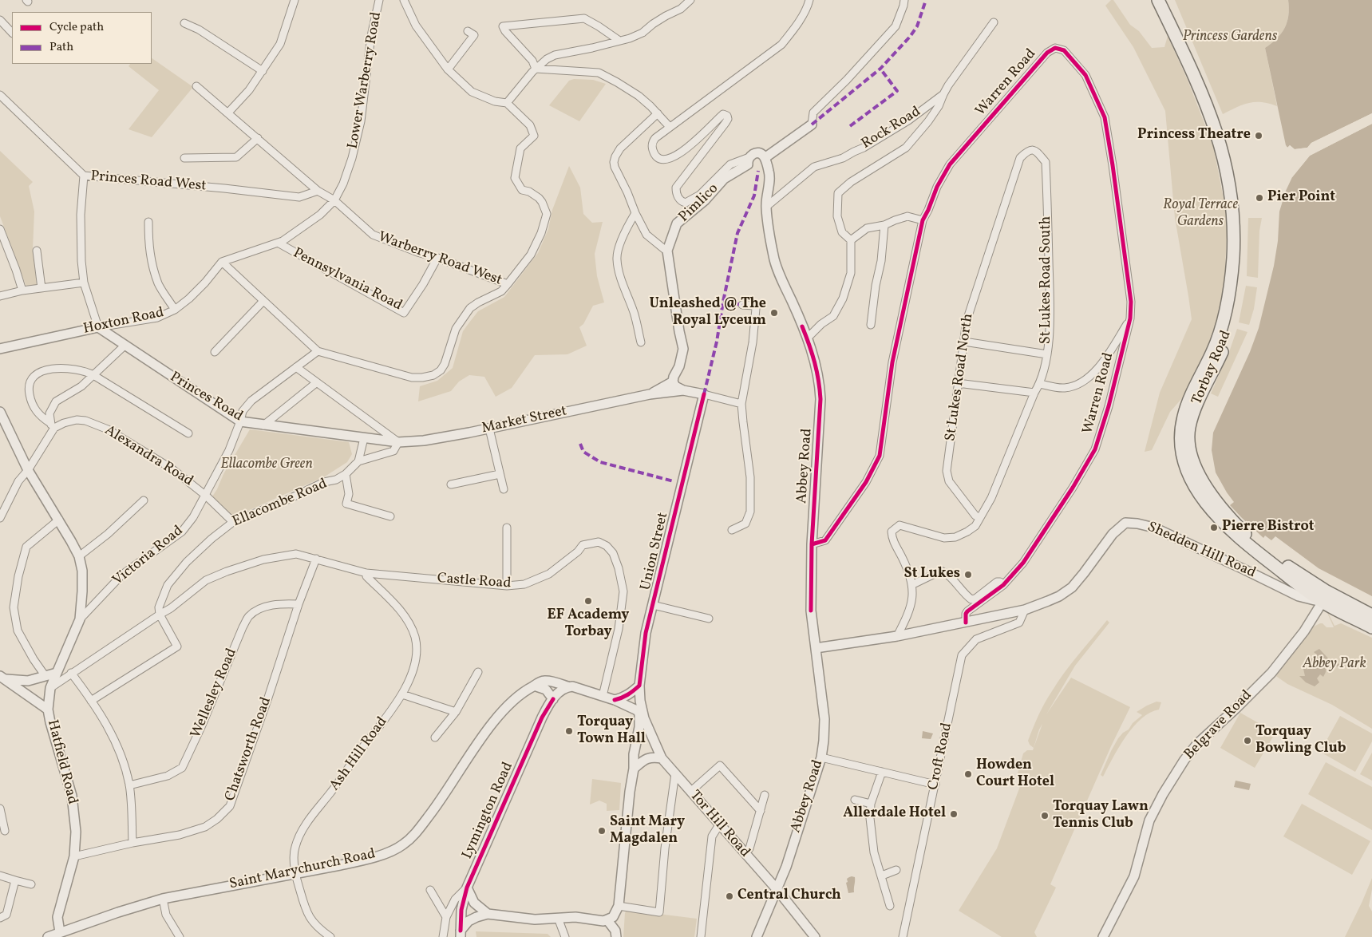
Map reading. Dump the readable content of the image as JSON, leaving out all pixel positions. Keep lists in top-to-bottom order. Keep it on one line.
{"streets":{"main road":["Torbay Road"],"street":["Lower Warberry Road","Warren Road","Rock Road","Princes Road West","Pimlico","Warberry Road West","Pennsylvania Road","St Lukes Road South","Hoxton Road","St Lukes Road North","Princes Road","Market Street","Alexandra Road","Abbey Road","Ellacombe Road","Shedden Hill Road","Union Street","Victoria Road","Castle Road","Wellesley Road","Belgrave Road","Chatsworth Road","Ash Hill Road","Croft Road","Hatfield Road","Lymington Road","Tor Hill Road","Saint Marychurch Road"]},"crossings":[["Lower Warberry Road","Hoxton Road"],["Warren Road","Abbey Road"],["Warren Road","Shedden Hill Road"],["Rock Road","Abbey Road"],["Princes Road West","Warberry Road West"],["Princes Road West","Hoxton Road"],["Princes Road West","Princes Road"],["Pimlico","Market Street"],["Warberry Road West","Pennsylvania Road"],["Warberry Road West","Hoxton Road"],["Warberry Road West","Victoria Road"],["Pennsylvania Road","Hoxton Road"],["St Lukes Road South","St Lukes Road North"],["Hoxton Road","Princes Road"],["Torbay Road","Shedden Hill Road"],["Torbay Road","Belgrave Road"],["Princes Road","Market Street"],["Princes Road","Ellacombe Road"],["Princes Road","Victoria Road"],["Market Street","Ellacombe Road"],["Market Street","Union Street"],["Alexandra Road","Ellacombe Road"],["Alexandra Road","Victoria Road"],["Abbey Road","Shedden Hill Road"],["Abbey Road","Tor Hill Road"],["Ellacombe Road","Castle Road"],["Shedden Hill Road","Belgrave Road"],["Shedden Hill Road","Croft Road"],["Union Street","Tor Hill Road"],["Victoria Road","Hatfield Road"],["Castle Road","Chatsworth Road"],["Castle Road","Ash Hill Road"],["Wellesley Road","Chatsworth Road"],["Chatsworth Road","Hatfield Road"],["Ash Hill Road","Saint Marychurch Road"],["Hatfield Road","Saint Marychurch Road"]],"parks":["Princess Gardens","Royal Terrace Gardens","Ellacombe Green","Abbey Park"],"places":["Princess Theatre","Pier Point","Unleashed @ The Royal Lyceum","Pierre Bistrot","St Lukes","EF Academy Torbay","Torquay Town Hall","Torquay Bowling Club","Howden Court Hotel","Allerdale Hotel","Torquay Lawn Tennis Club","Saint Mary Magdalen","Central Church"],"legend":["Cycle path","Path"]}
